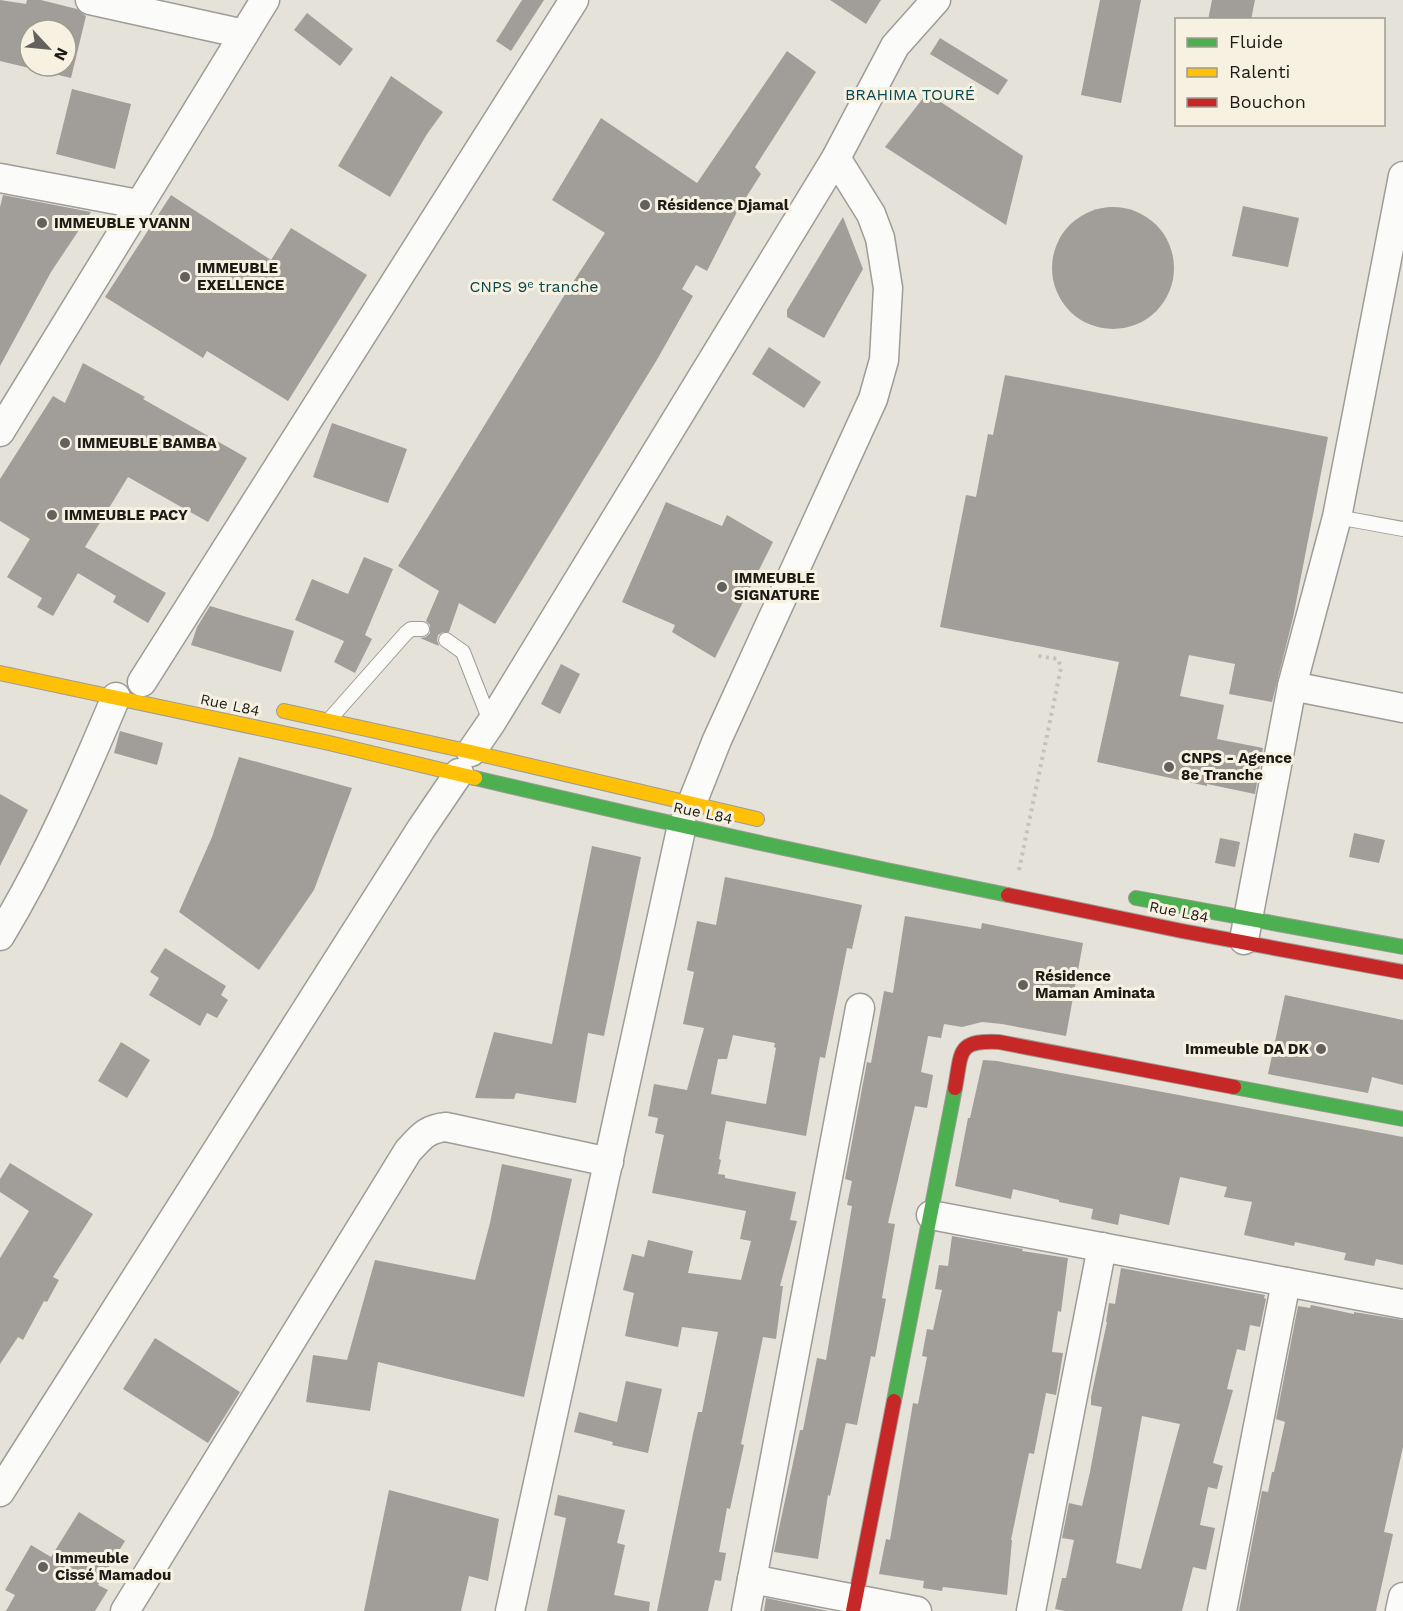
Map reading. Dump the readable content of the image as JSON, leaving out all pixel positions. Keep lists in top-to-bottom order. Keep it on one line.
{"streets":{"street":["Rue L84"]},"districts":["BRAHIMA TOURÉ","CNPS 9ᵉ tranche"],"places":["Résidence Djamal","IMMEUBLE YVANN","IMMEUBLE EXELLENCE","IMMEUBLE BAMBA","IMMEUBLE PACY","IMMEUBLE SIGNATURE","CNPS - Agence 8e Tranche","Résidence Maman Aminata","Immeuble DA DK","Immeuble Cissé Mamadou"],"legend":["Fluide","Ralenti","Bouchon"],"north":"bottom right"}
